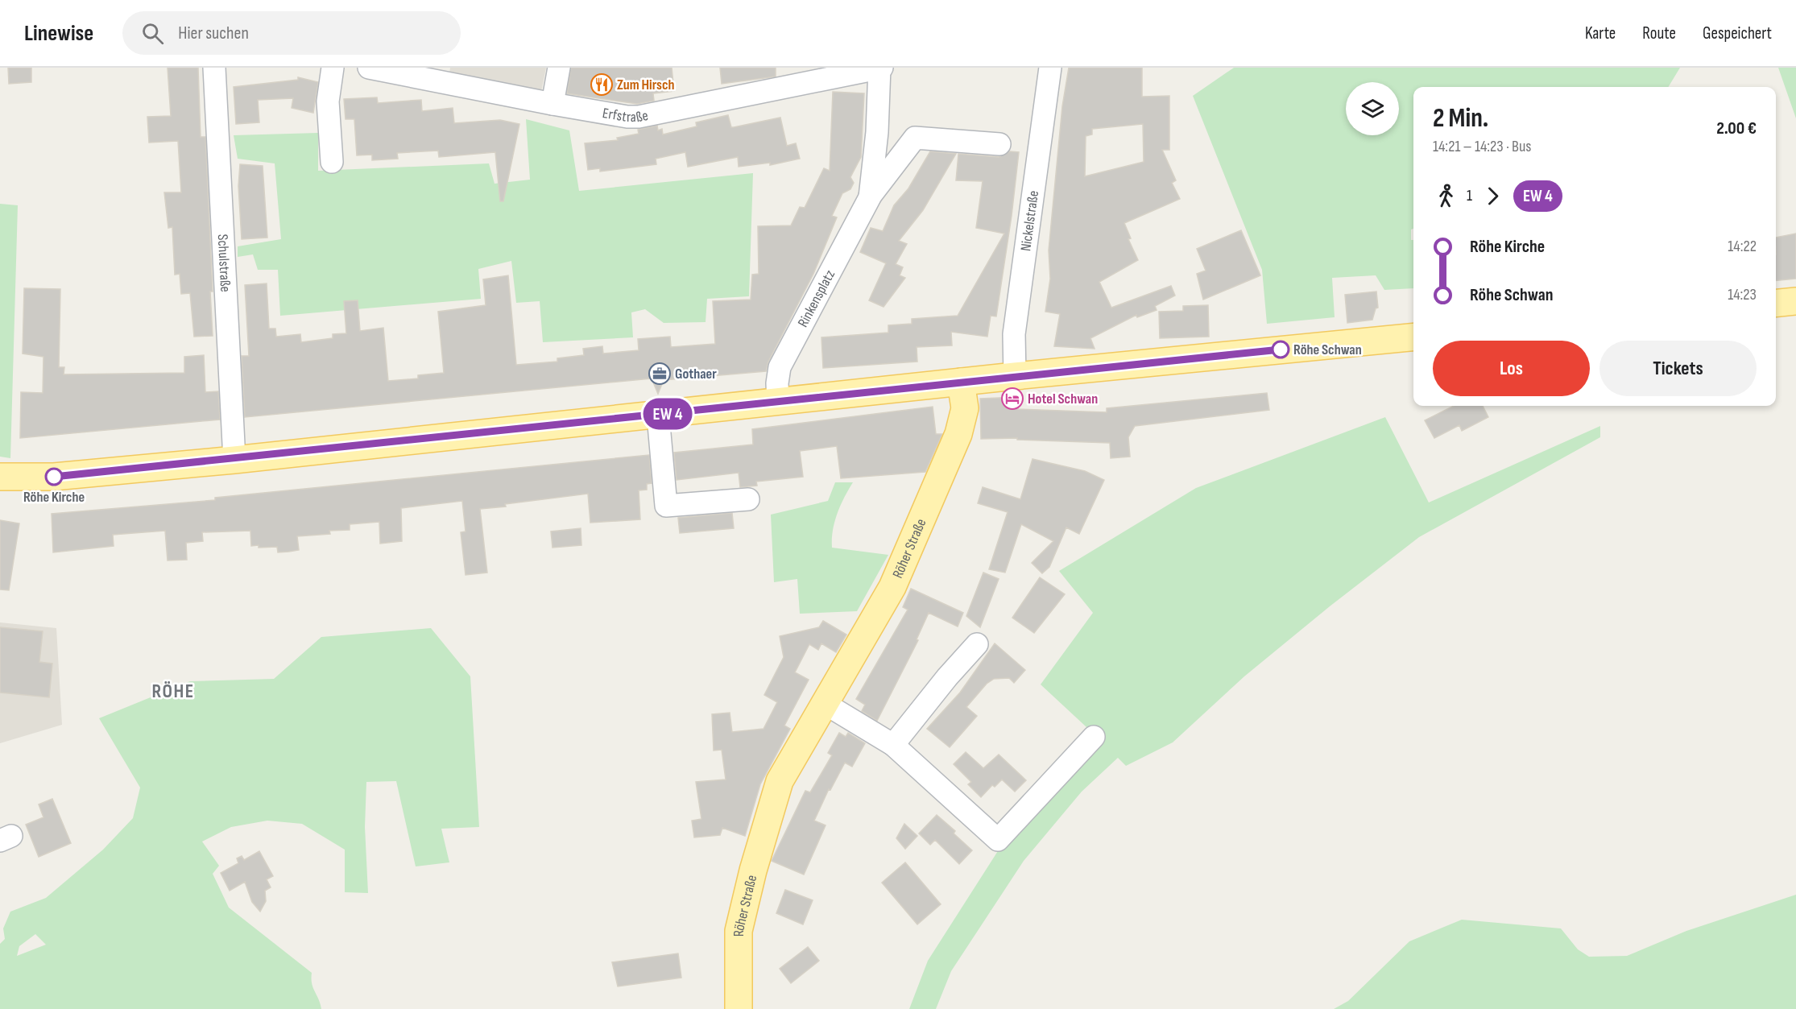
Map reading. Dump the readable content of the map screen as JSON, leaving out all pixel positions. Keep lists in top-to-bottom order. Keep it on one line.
{"streets":{"main road":["Röher Straße"],"street":["Erfstraße","Nickelstraße","Schulstraße","Rinkensplatz"]},"crossings":[["Erfstraße","Rinkensplatz"]],"districts":["RÖHE"],"places":{"restaurant":["Zum Hirsch"],"other":["Röhe Schwan","Röhe Kirche"],"office":["Gothaer"],"hotel":["Hotel Schwan"]},"page":{"header":"Linewise","search":"Hier suchen","nav":["Karte","Route","Gespeichert"],"on_map":"EW 4","heading":["2 Min.","14:21 – 14:23 · Bus","2.00 €"],"legs":["1","EW 4"],"list":[{"name":"Röhe Kirche","value":"14:22"},{"name":"Röhe Schwan","value":"14:23"}],"buttons":["Los","Tickets"]}}
